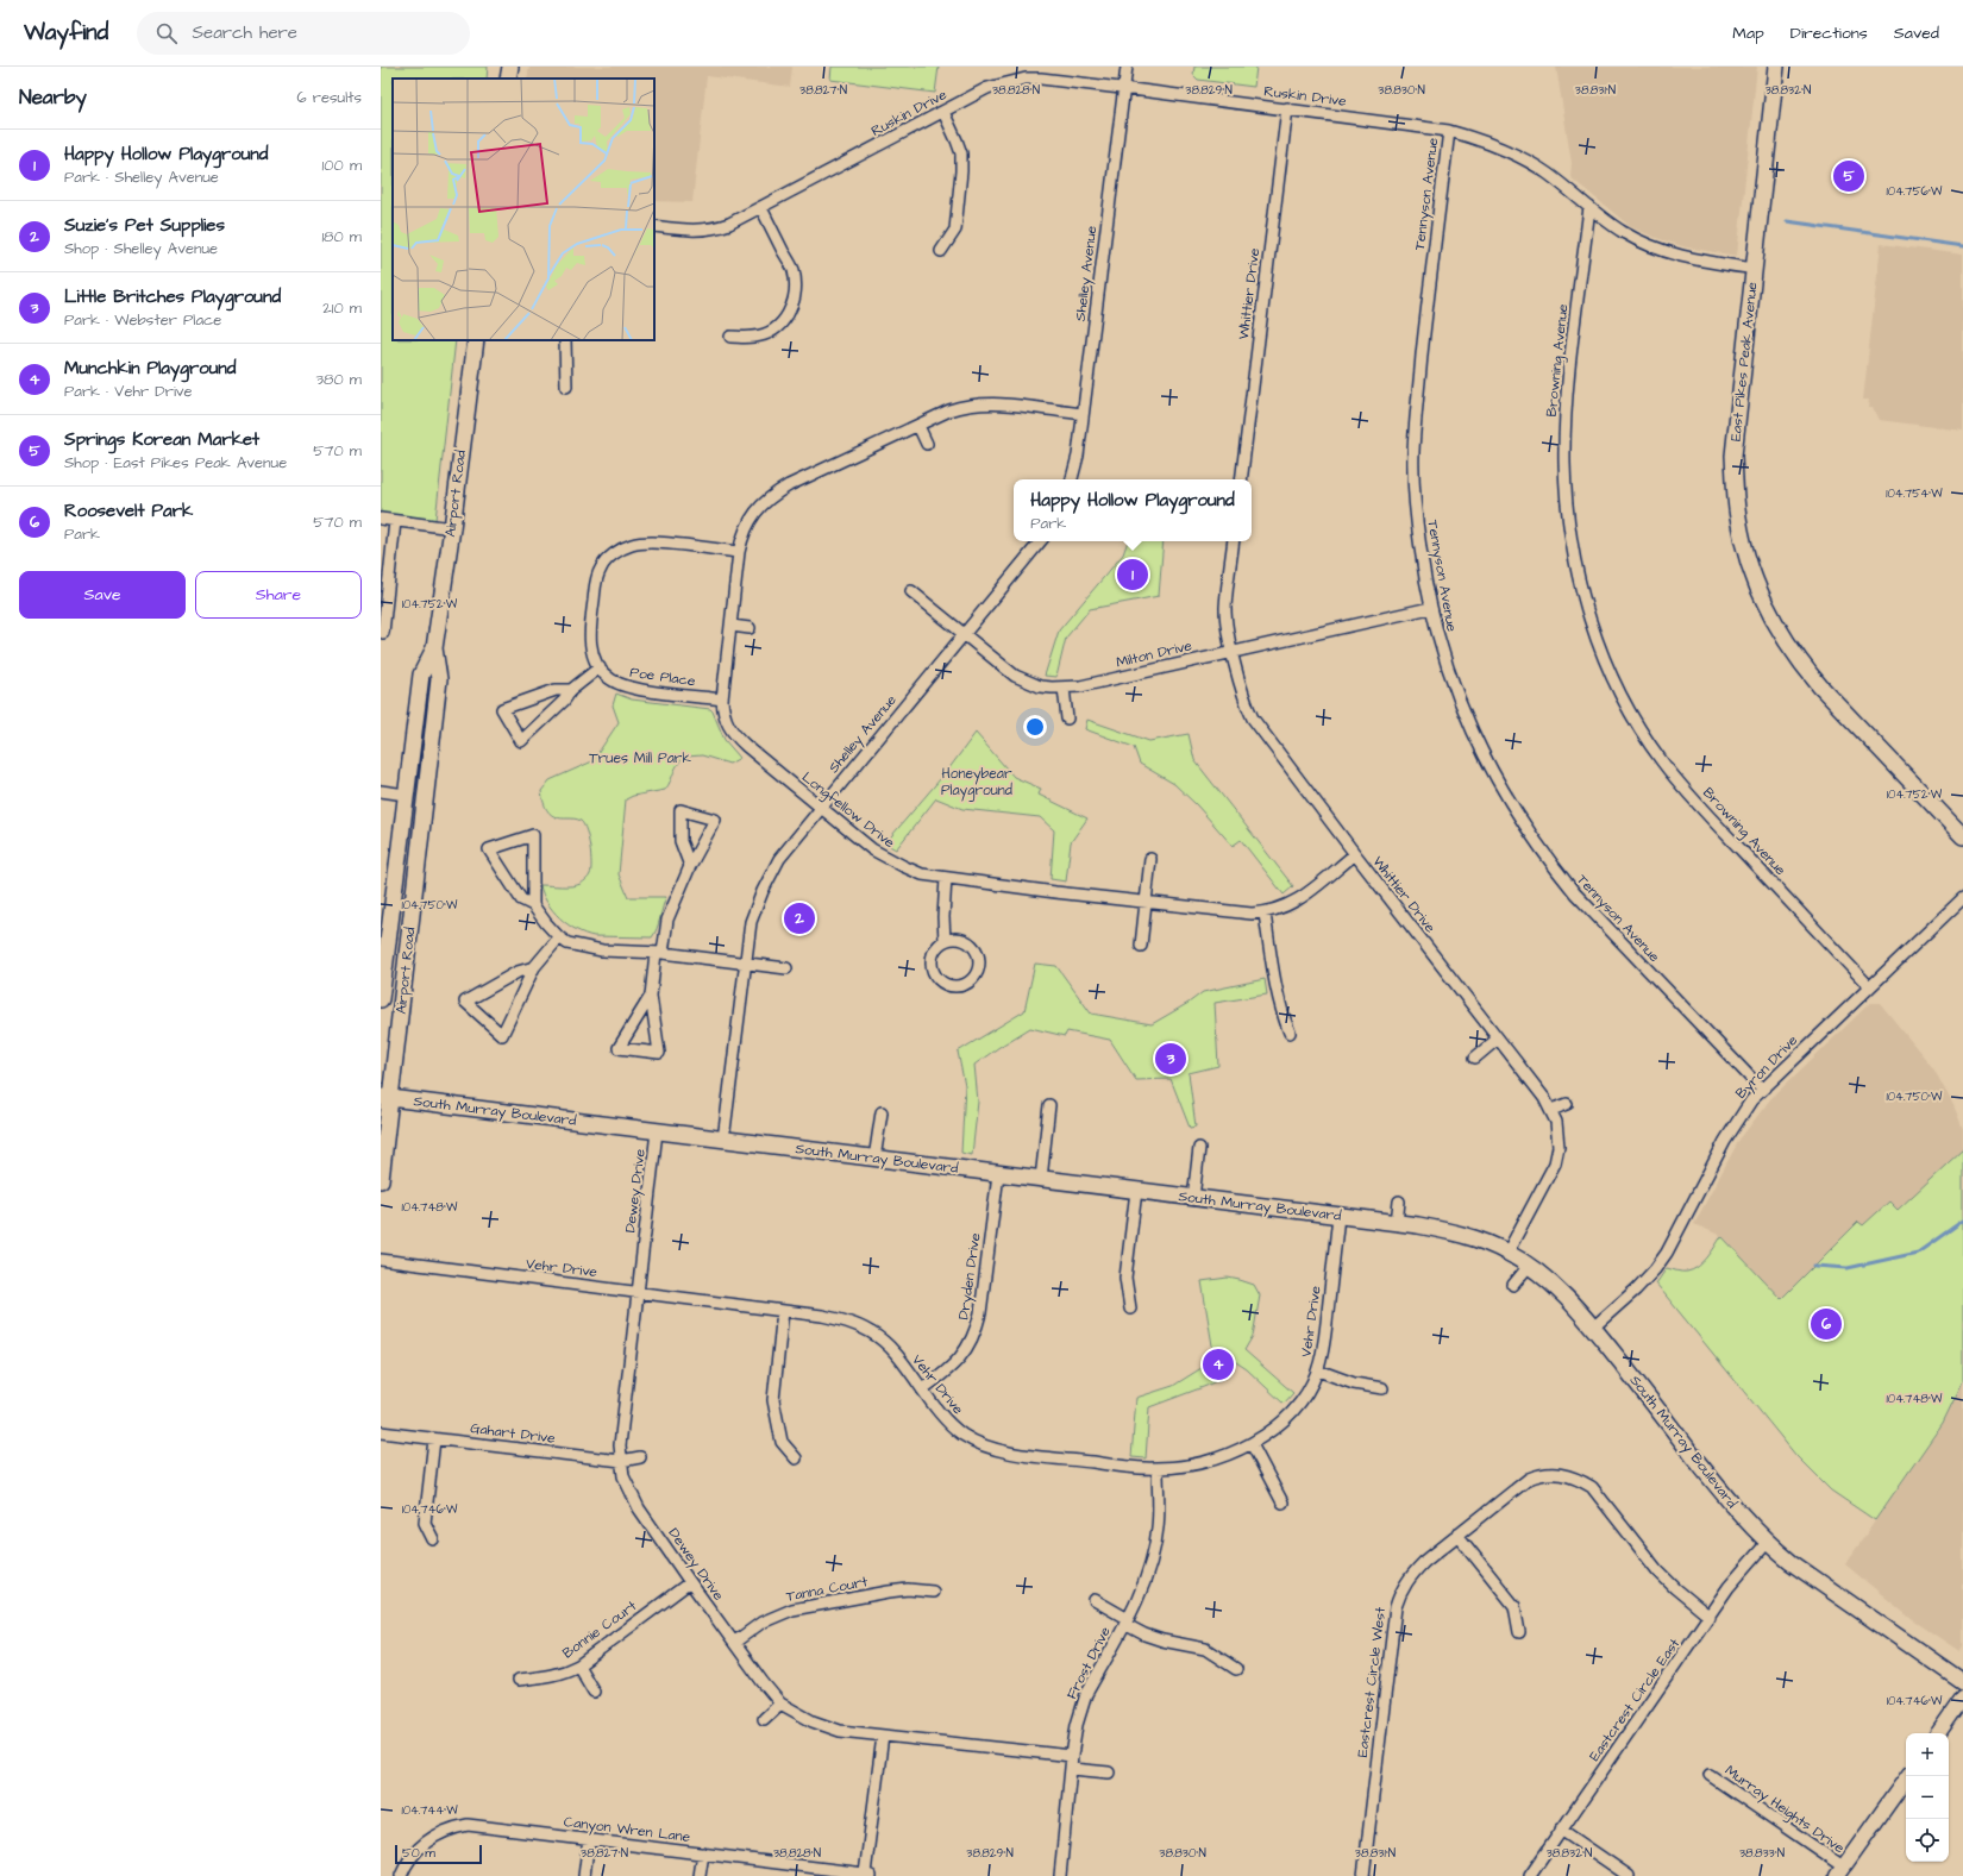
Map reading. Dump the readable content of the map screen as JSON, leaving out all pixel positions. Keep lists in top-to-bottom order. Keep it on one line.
{"streets":{"main road":["East Pikes Peak Avenue","Airport Road","South Murray Boulevard"],"street":["Ruskin Drive","Tennyson Avenue","Shelley Avenue","Whittier Drive","Browning Avenue","Milton Drive","Poe Place","Longfellow Drive","Byron Drive","Dewey Drive","Vehr Drive","Dryden Drive","Gahart Drive","Tanna Court","Bonnie Court","Frost Drive","Eastcrest Circle West","Eastcrest Circle East","Murray Heights Drive","Canyon Wren Lane"]},"crossings":[["Ruskin Drive","Tennyson Avenue"],["Ruskin Drive","Shelley Avenue"],["Ruskin Drive","Whittier Drive"],["Ruskin Drive","Browning Avenue"],["Ruskin Drive","East Pikes Peak Avenue"],["Tennyson Avenue","Milton Drive"],["Tennyson Avenue","Byron Drive"],["Shelley Avenue","Milton Drive"],["Shelley Avenue","Longfellow Drive"],["Shelley Avenue","South Murray Boulevard"],["Whittier Drive","Milton Drive"],["Whittier Drive","Longfellow Drive"],["Whittier Drive","South Murray Boulevard"],["Browning Avenue","Byron Drive"],["Airport Road","South Murray Boulevard"],["Poe Place","Longfellow Drive"],["Byron Drive","South Murray Boulevard"],["South Murray Boulevard","Dewey Drive"],["South Murray Boulevard","Vehr Drive"],["South Murray Boulevard","Dryden Drive"],["South Murray Boulevard","Eastcrest Circle East"],["Dewey Drive","Vehr Drive"],["Dewey Drive","Gahart Drive"],["Dewey Drive","Tanna Court"],["Dewey Drive","Bonnie Court"],["Dewey Drive","Frost Drive"],["Vehr Drive","Dryden Drive"],["Vehr Drive","Frost Drive"],["Eastcrest Circle West","Eastcrest Circle East"]],"parks":["Trues Mill Park","Honeybear Playground"],"scale_bar":"50 m","page":{"header":"Wayfind","search":"Search here","nav":["Map","Directions","Saved"],"heading":["Nearby","6 results"],"list":[{"mark":"1","name":"Happy Hollow Playground","note":"Park · Shelley Avenue","value":"100 m"},{"mark":"2","name":"Suzie's Pet Supplies","note":"Shop · Shelley Avenue","value":"180 m"},{"mark":"3","name":"Little Britches Playground","note":"Park · Webster Place","value":"210 m"},{"mark":"4","name":"Munchkin Playground","note":"Park · Vehr Drive","value":"380 m"},{"mark":"5","name":"Springs Korean Market","note":"Shop · East Pikes Peak Avenue","value":"570 m"},{"mark":"6","name":"Roosevelt Park","note":"Park","value":"570 m"}],"pins":["5","1","2","3","6","4"],"popup":["Happy Hollow Playground","Park"],"buttons":["Save","Share"],"map_buttons":["+","−"],"scale":"50 m"},"coordinates":["38.827°N","38.828°N","38.829°N","38.830°N","38.831°N","38.832°N","104.756°W","104.754°W","104.752°W","104.750°W","104.748°W","104.746°W","104.744°W","38.833°N"]}
